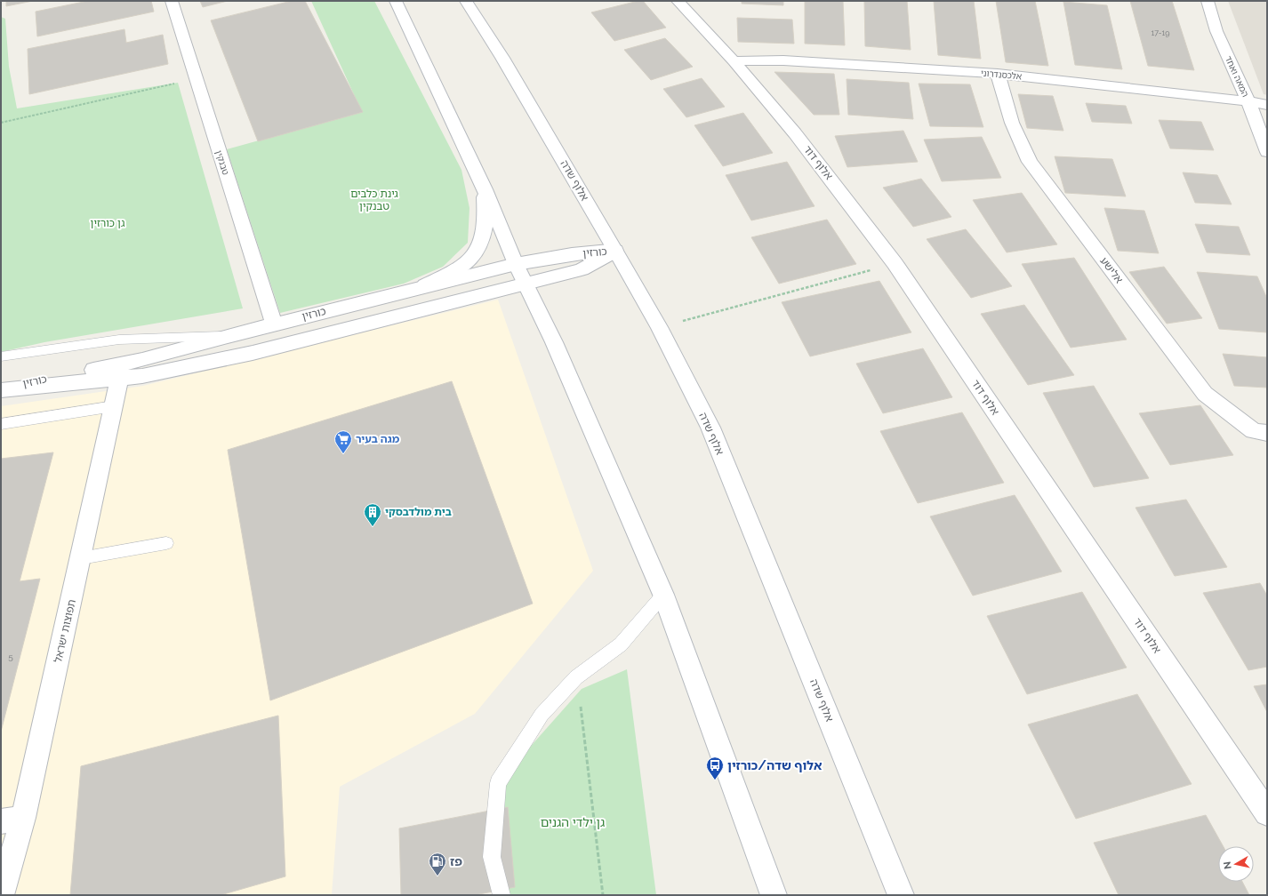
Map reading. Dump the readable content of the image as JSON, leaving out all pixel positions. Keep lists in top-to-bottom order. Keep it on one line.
{"streets":{"street":["אלכסנדרוני","המאה ואחד","טבנקין","אלוף דוד","אלוף שדה","כורזין","אלישע","תפוצות ישראל"]},"crossings":[["אלכסנדרוני","המאה ואחד"],["אלכסנדרוני","אלוף דוד"],["אלכסנדרוני","אלישע"],["טבנקין","כורזין"],["אלוף שדה","כורזין"],["כורזין","תפוצות ישראל"]],"parks":["גינת כלבים טבנקין","גן כורזין","גן ילדי הגנים"],"places":{"supermarket":["מגה בעיר"],"building":["בית מולדבסקי"],"bus stop":["אלוף שדה/כורזין"],"fuel station":["פז"]},"house_numbers":["17-19","5"],"north":"left"}
